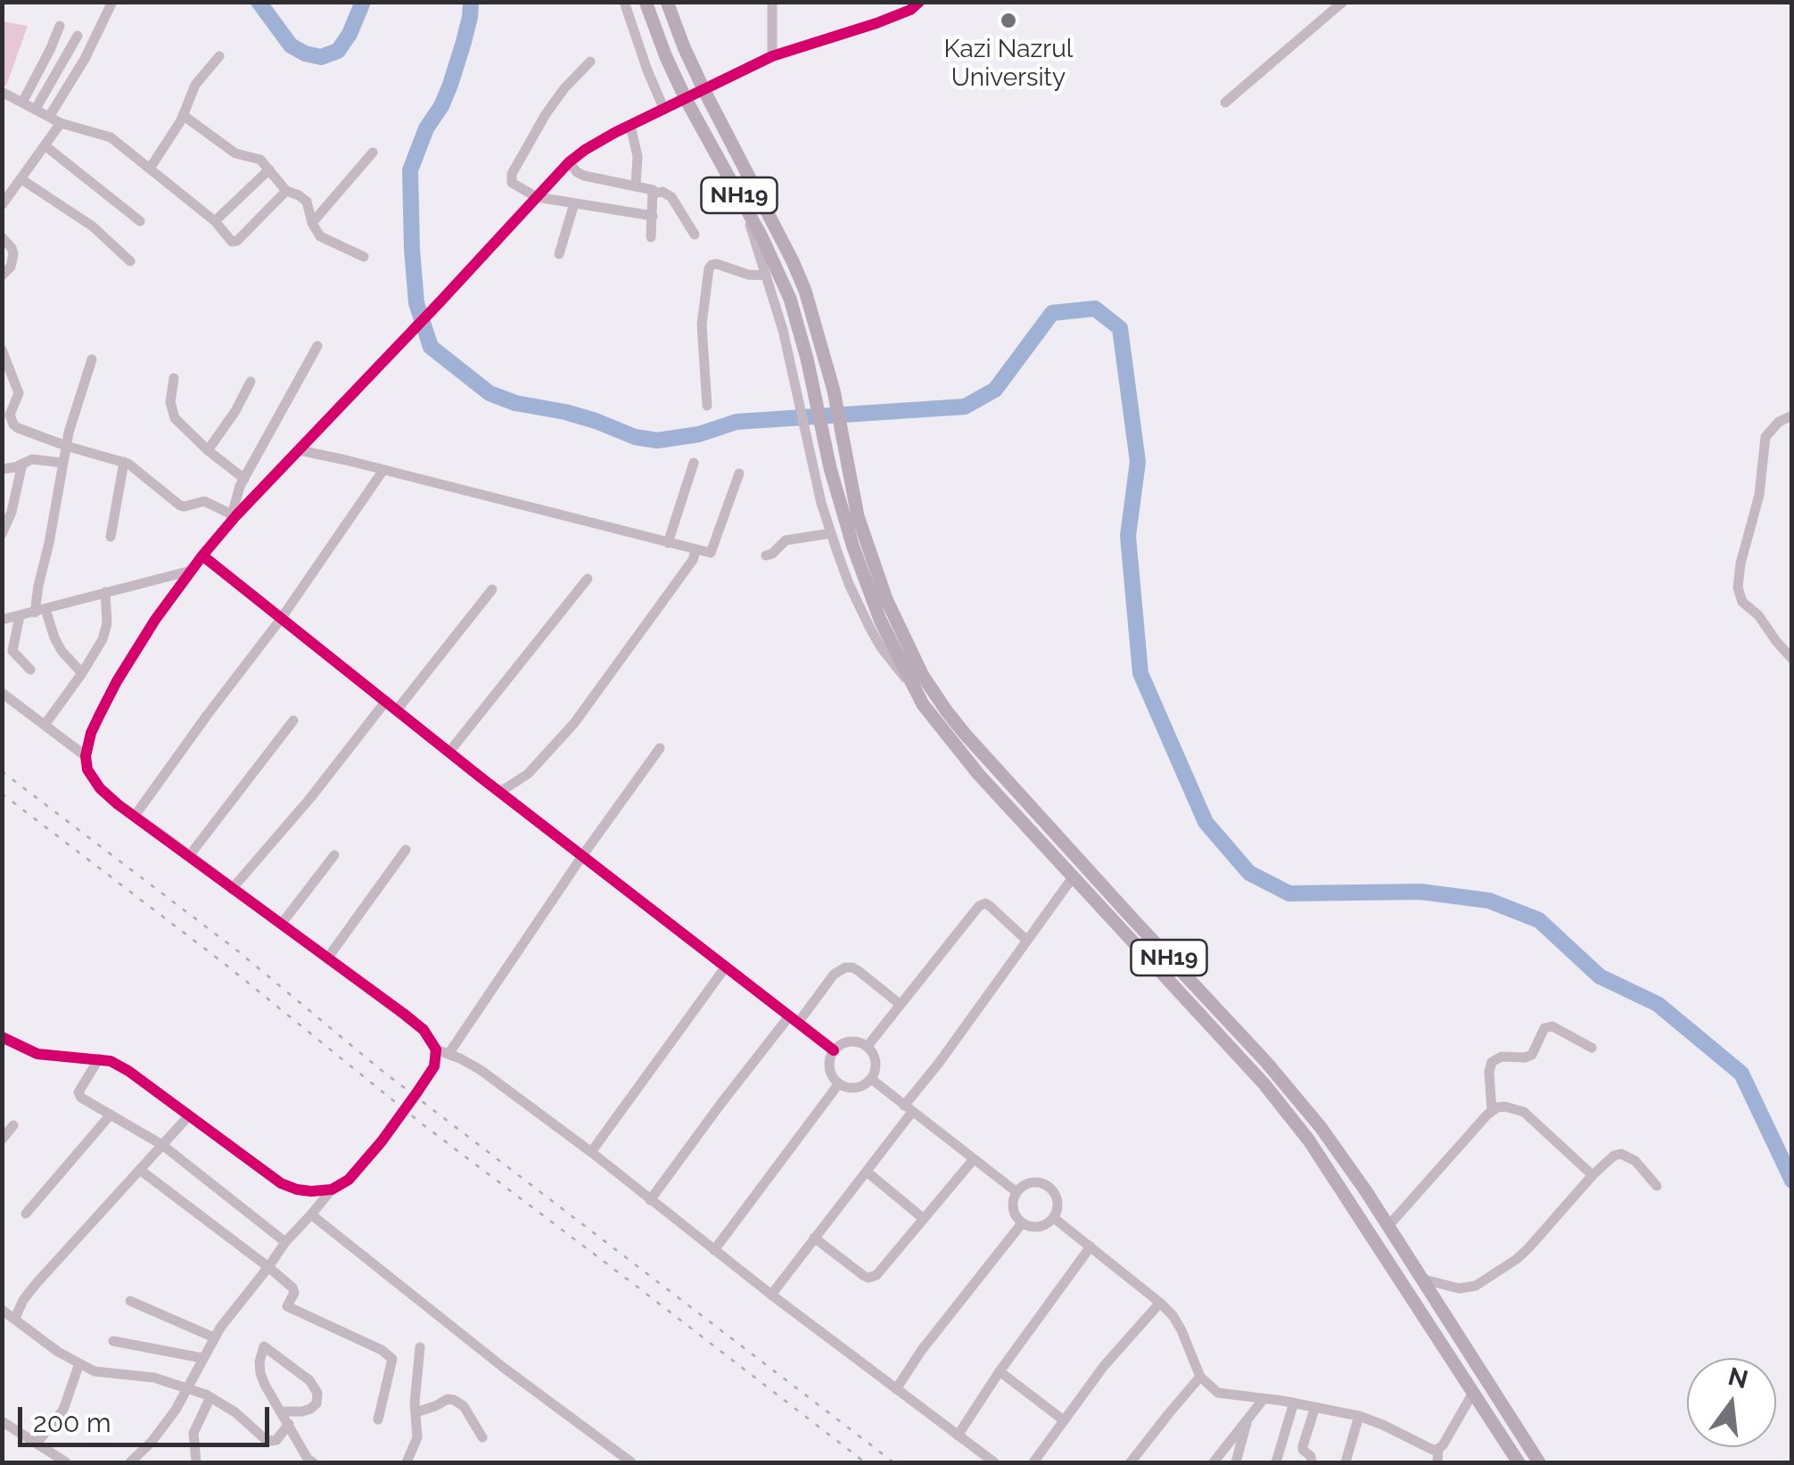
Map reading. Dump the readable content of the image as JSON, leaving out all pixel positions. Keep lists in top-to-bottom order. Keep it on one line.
{"streets":{"highway":["NH19"]},"places":["Kazi Nazrul University"],"scale_bar":"200 m","north":"top"}
